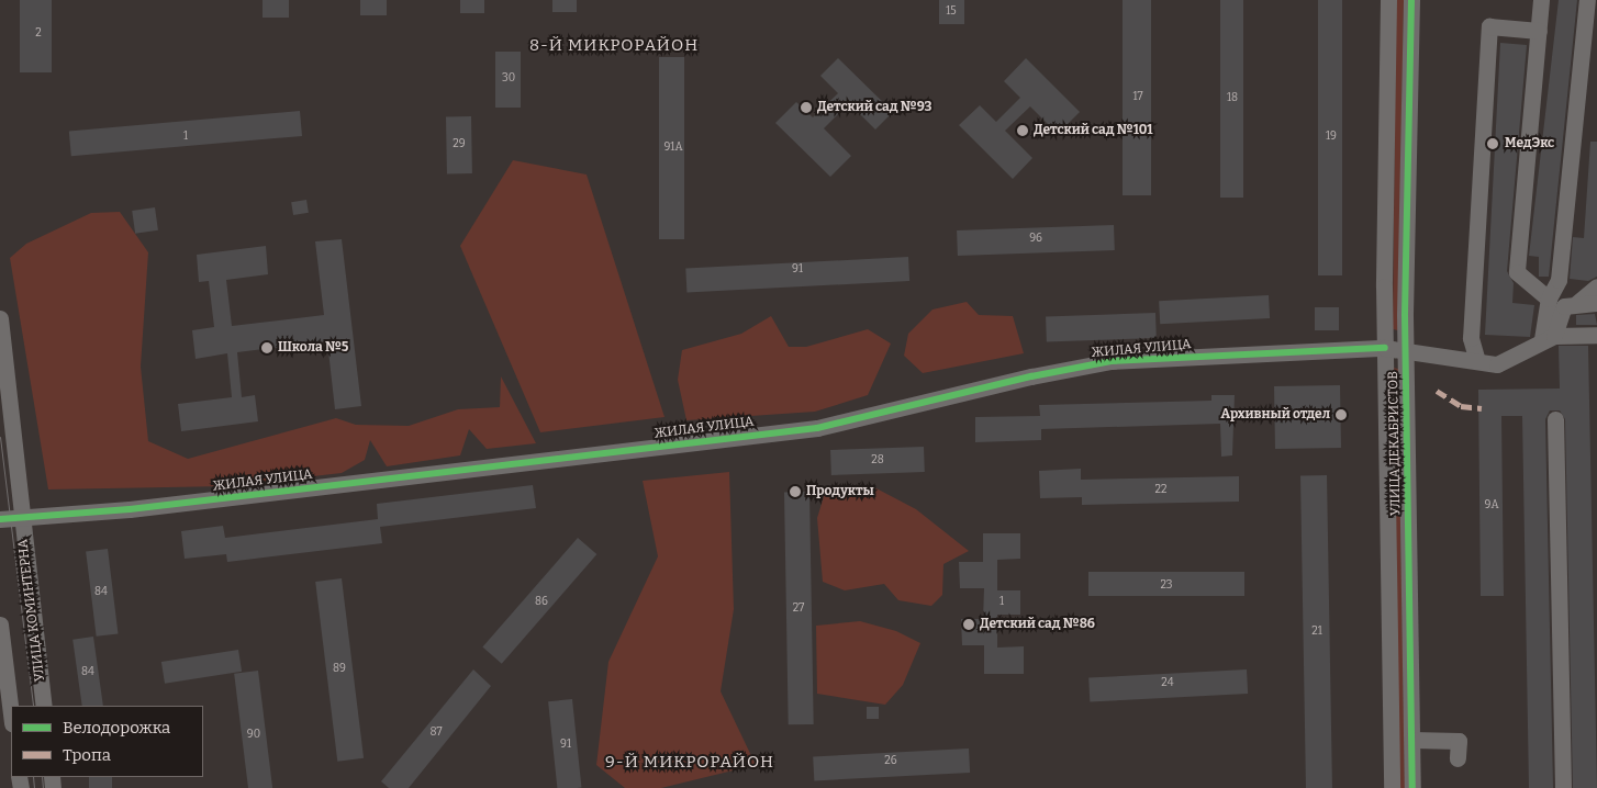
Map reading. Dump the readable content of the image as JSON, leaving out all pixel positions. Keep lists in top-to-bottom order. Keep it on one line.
{"streets":{"street":["ЖИЛАЯ УЛИЦА","УЛИЦА ДЕКАБРИСТОВ","УЛИЦА КОМИНТЕРНА"]},"crossings":[["ЖИЛАЯ УЛИЦА","УЛИЦА ДЕКАБРИСТОВ"],["ЖИЛАЯ УЛИЦА","УЛИЦА КОМИНТЕРНА"]],"districts":["8-Й МИКРОРАЙОН","9-Й МИКРОРАЙОН"],"places":["Детский сад №93","Детский сад №101","МедЭкс","Школа №5","Архивный отдел","Продукты","Детский сад №86"],"house_numbers":["15","2","30","17","18","1","19","29","91А","96","91","28","22","9А","23","84","86","1","27","21","89","84","24","87","90","91","26"],"legend":["Велодорожка","Тропа"]}
